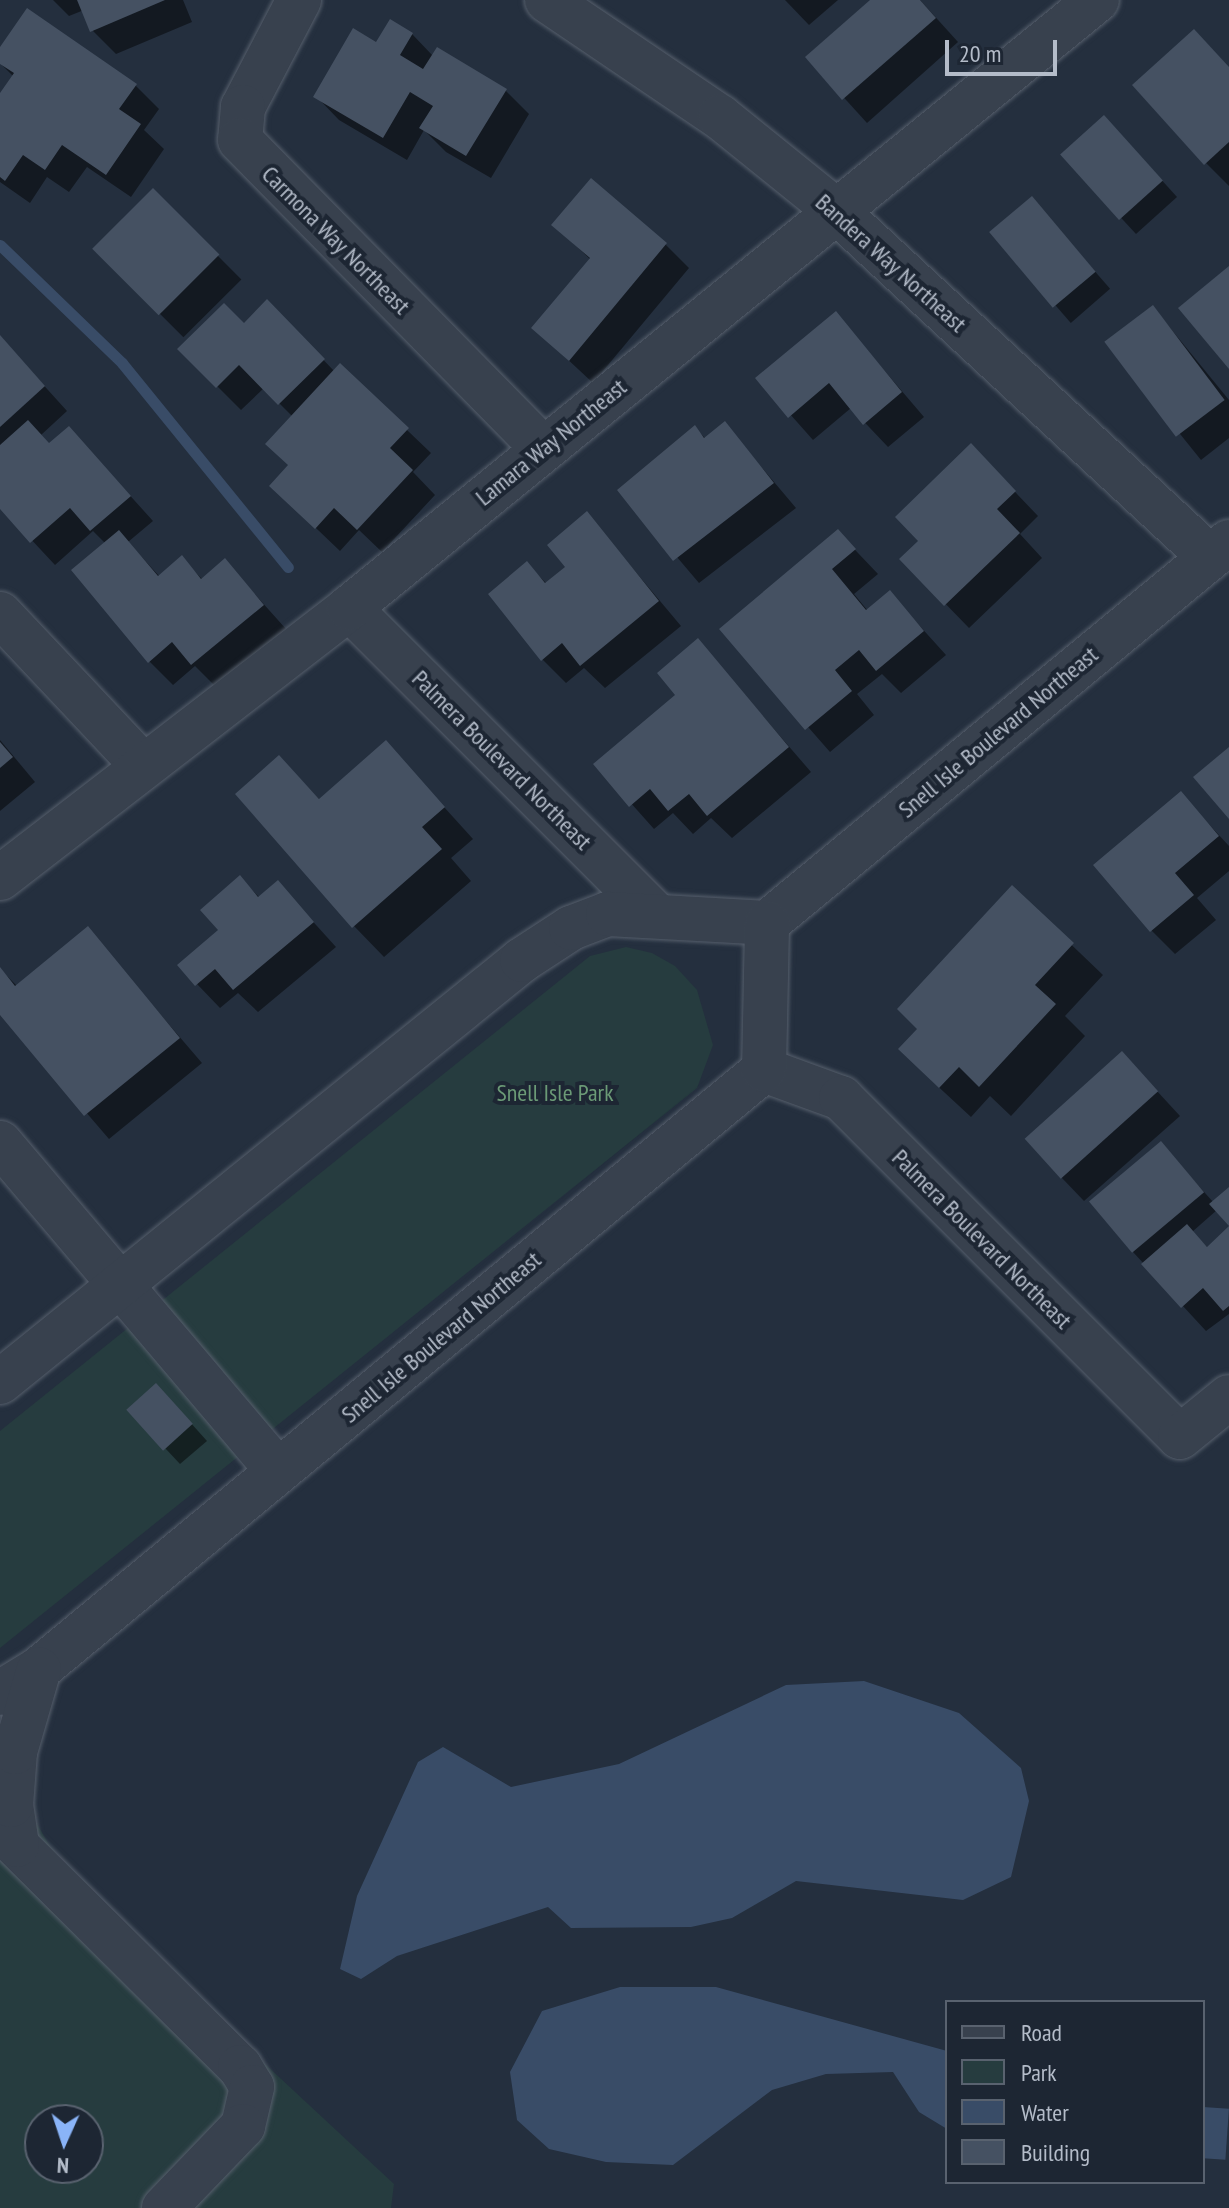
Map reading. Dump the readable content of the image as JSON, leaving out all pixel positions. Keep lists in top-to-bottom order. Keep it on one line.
{"streets":{"street":["Carmona Way Northeast","Bandera Way Northeast","Lamara Way Northeast","Snell Isle Boulevard Northeast","Palmera Boulevard Northeast"]},"crossings":[["Carmona Way Northeast","Lamara Way Northeast"],["Bandera Way Northeast","Lamara Way Northeast"],["Bandera Way Northeast","Snell Isle Boulevard Northeast"],["Lamara Way Northeast","Palmera Boulevard Northeast"],["Snell Isle Boulevard Northeast","Palmera Boulevard Northeast"]],"parks":["Snell Isle Park"],"legend":["Road","Park","Water","Building"],"scale_bar":"20 m","north":"bottom"}
